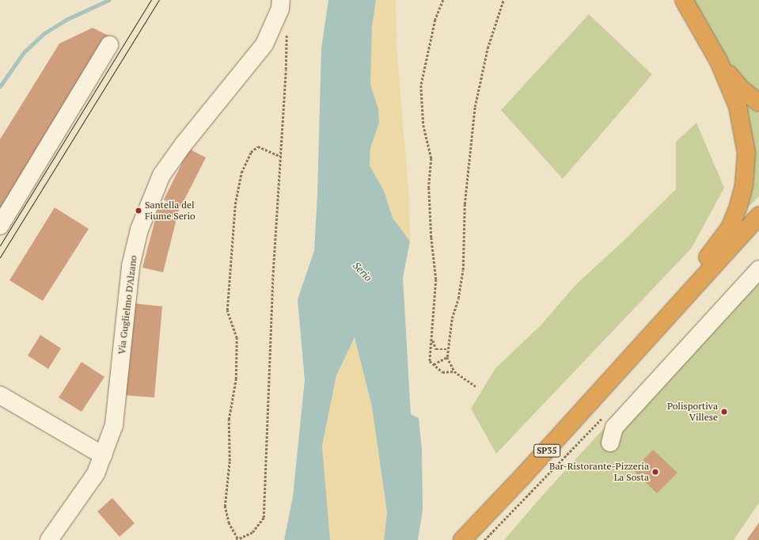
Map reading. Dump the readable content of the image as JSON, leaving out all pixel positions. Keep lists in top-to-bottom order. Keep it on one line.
{"streets":{"highway":["SP35"],"street":["Via Guglielmo D'Alzano"]},"water":["Serio"],"places":["Santella del Fiume Serio","Polisportiva Villese","Bar-Ristorante-Pizzeria La Sosta"]}
